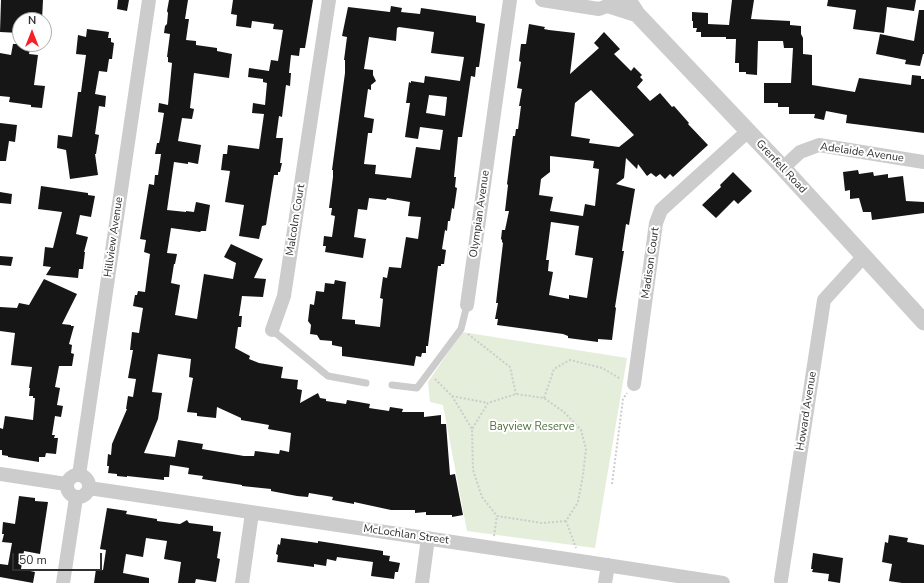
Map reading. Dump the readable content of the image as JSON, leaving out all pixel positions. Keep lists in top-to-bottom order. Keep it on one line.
{"streets":{"street":["Adelaide Avenue","Grenfell Road","Olympian Avenue","Malcolm Court","Hillview Avenue","Madison Court","Howard Avenue","McLochlan Street"]},"crossings":[["Adelaide Avenue","Grenfell Road"],["Grenfell Road","Madison Court"],["Grenfell Road","Howard Avenue"],["Hillview Avenue","McLochlan Street"]],"parks":["Bayview Reserve"],"scale_bar":"50 m","north":"top"}
